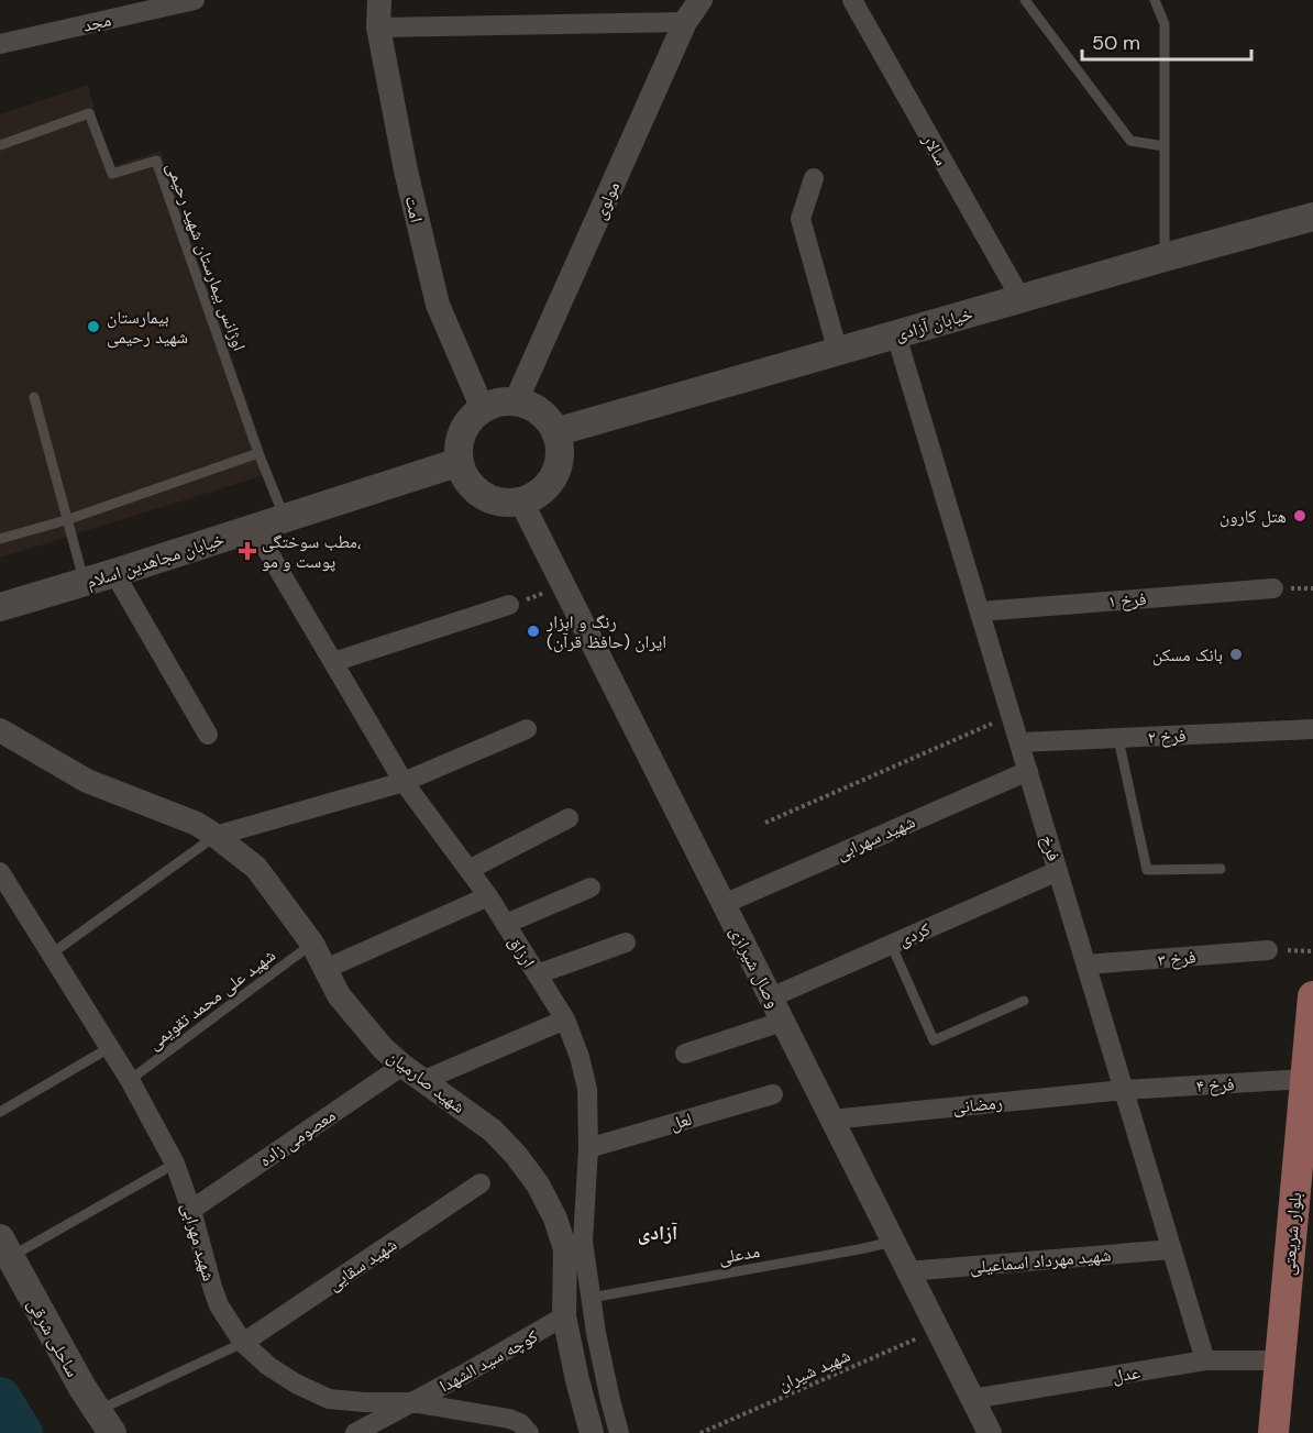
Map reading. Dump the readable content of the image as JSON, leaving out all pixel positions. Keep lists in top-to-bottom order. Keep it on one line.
{"streets":{"main road":["خیابان آزادی","خیابان مجاهدین اسلام","بلوار شریعتی","ساحلی شرقی"],"street":["مجد","سالار","مولوی","امت","فرخ ۱","فرخ ۲","شهید سهرابی","فرخ","کردی","ارزاق","فرخ ۳","وصال شیرازی","شهید صارمیان","فرخ ۴","رمضانی","لعل","معصومی زاده","شهید مهرابی","شهید مهرداد اسماعیلی","شهید سقایی","کوچه سید الشهدا","عدل"],"lane":["اوژانس بیمارستان شهید رحیمی","شهید علی محمد تقویمی","مدعلی"],"path":["شهید شیران"]},"crossings":[["سالار","خیابان آزادی"],["مولوی","امت"],["مولوی","خیابان آزادی"],["مولوی","خیابان مجاهدین اسلام"],["مولوی","وصال شیرازی"],["امت","خیابان آزادی"],["امت","خیابان مجاهدین اسلام"],["امت","وصال شیرازی"],["اوژانس بیمارستان شهید رحیمی","خیابان مجاهدین اسلام"],["خیابان آزادی","خیابان مجاهدین اسلام"],["خیابان آزادی","فرخ"],["خیابان آزادی","وصال شیرازی"],["خیابان مجاهدین اسلام","ارزاق"],["خیابان مجاهدین اسلام","وصال شیرازی"],["فرخ ۱","فرخ"],["فرخ ۲","فرخ"],["شهید سهرابی","فرخ"],["شهید سهرابی","وصال شیرازی"],["فرخ","کردی"],["فرخ","فرخ ۳"],["فرخ","فرخ ۴"],["فرخ","رمضانی"],["فرخ","شهید مهرداد اسماعیلی"],["فرخ","عدل"],["کردی","وصال شیرازی"],["ارزاق","لعل"],["ارزاق","مدعلی"],["وصال شیرازی","رمضانی"],["وصال شیرازی","مدعلی"],["وصال شیرازی","شهید مهرداد اسماعیلی"],["وصال شیرازی","شهید شیران"],["وصال شیرازی","عدل"],["شهید علی محمد تقویمی","شهید صارمیان"],["شهید علی محمد تقویمی","شهید مهرابی"],["شهید صارمیان","معصومی زاده"],["شهید صارمیان","کوچه سید الشهدا"],["فرخ ۴","رمضانی"],["فرخ ۴","بلوار شریعتی"],["معصومی زاده","شهید مهرابی"],["بلوار شریعتی","عدل"],["شهید مهرابی","شهید سقایی"],["شهید مهرابی","کوچه سید الشهدا"]],"districts":["آزادی"],"places":{"other":["بیمارستان شهید رحیمی","هتل کارون","رنگ و ابزار ایران (حافظ قرآن)","بانک مسکن"],"health":["مطب سوختگی، پوست و مو"]},"scale_bar":"50 m"}
